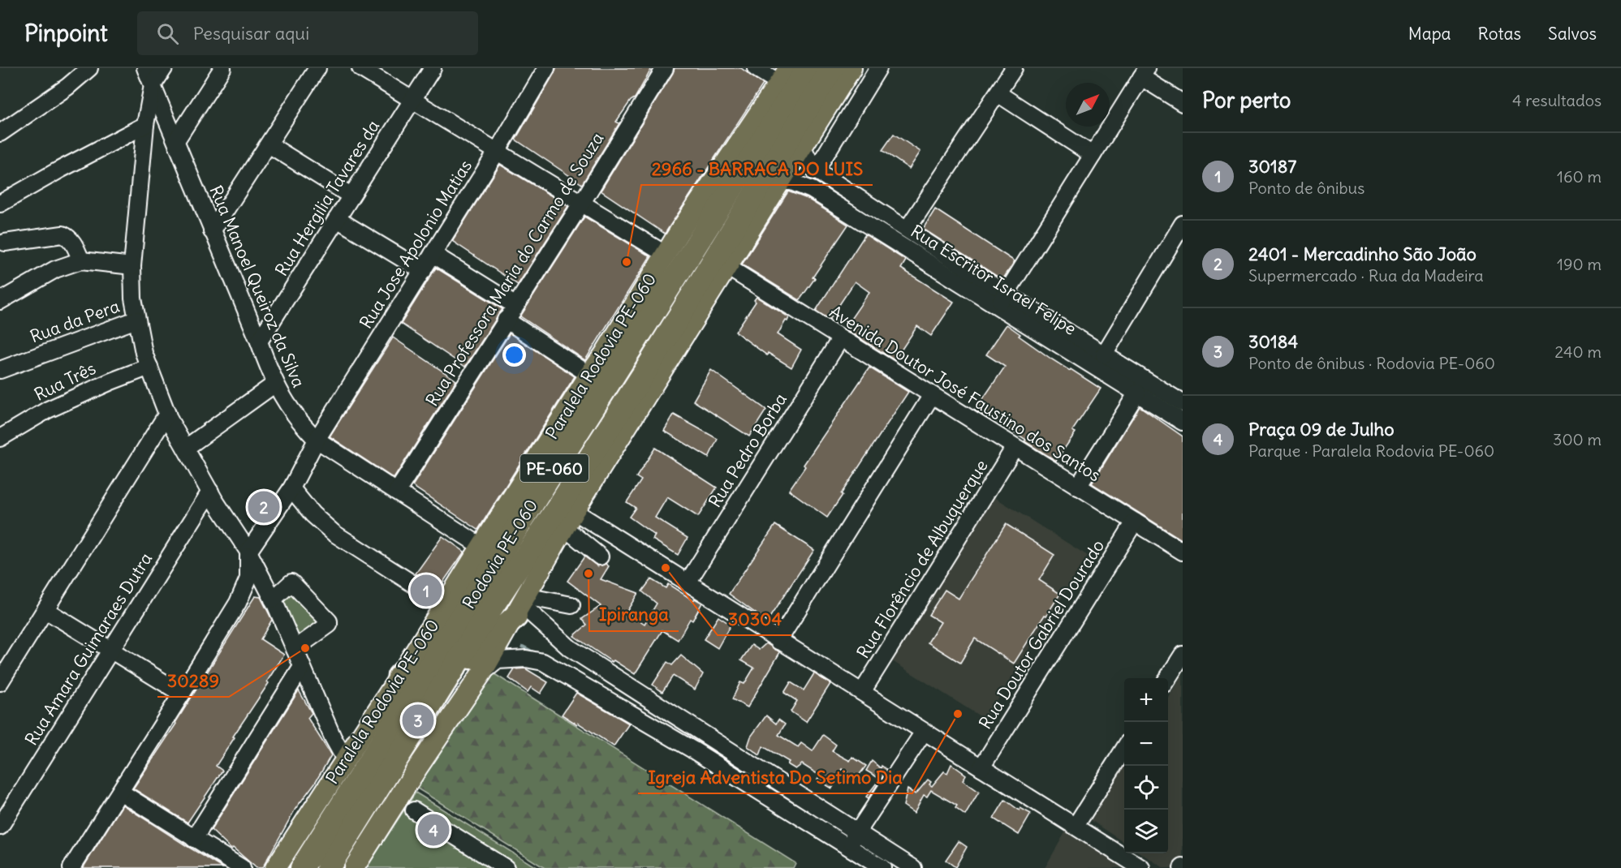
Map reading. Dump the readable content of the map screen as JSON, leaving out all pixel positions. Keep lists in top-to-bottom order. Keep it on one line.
{"streets":{"highway":["PE-060","Rodovia PE-060"],"main road":["Paralela Rodovia PE-060"],"street":["Rua Hergilia Tavares da","Rua Jose Apolonio Matias","Rua Professora Maria do Carmo de Souza","Rua Escritor Israel Felipe","Rua Manoel Queiroz da Silva","Rua da Pera","Rua Três","Avenida Doutor José Faustino dos Santos","Rua Pedro Borba","Rua Florêncio de Albuquerque","Rua Doutor Gabriel Dourado","Rua Amara Guimaraes Dutra"]},"crossings":[["Rua Hergilia Tavares da","Rua Manoel Queiroz da Silva"],["Rua Jose Apolonio Matias","Rua Manoel Queiroz da Silva"],["Rua Professora Maria do Carmo de Souza","Rua Manoel Queiroz da Silva"],["Rua Escritor Israel Felipe","PE-060"],["Rua Manoel Queiroz da Silva","Paralela Rodovia PE-060"],["Paralela Rodovia PE-060","Rodovia PE-060"],["Avenida Doutor José Faustino dos Santos","Rua Pedro Borba"],["Avenida Doutor José Faustino dos Santos","PE-060"],["Avenida Doutor José Faustino dos Santos","Rua Florêncio de Albuquerque"],["Avenida Doutor José Faustino dos Santos","Rua Doutor Gabriel Dourado"],["PE-060","Rodovia PE-060"]],"places":["2966 - BARRACA DO LUIS","30304","Ipiranga","30289","Igreja Adventista Do Setimo Dia"],"north":"top right","page":{"header":"Pinpoint","search":"Pesquisar aqui","nav":["Mapa","Rotas","Salvos"],"heading":["Por perto","4 resultados"],"list":[{"mark":"1","name":"30187","note":"Ponto de ônibus","value":"160 m"},{"mark":"2","name":"2401 - Mercadinho São João","note":"Supermercado · Rua da Madeira","value":"190 m"},{"mark":"3","name":"30184","note":"Ponto de ônibus · Rodovia PE-060","value":"240 m"},{"mark":"4","name":"Praça 09 de Julho","note":"Parque · Paralela Rodovia PE-060","value":"300 m"}],"pins":["2","1","3","4"],"map_buttons":["+","−"]}}
